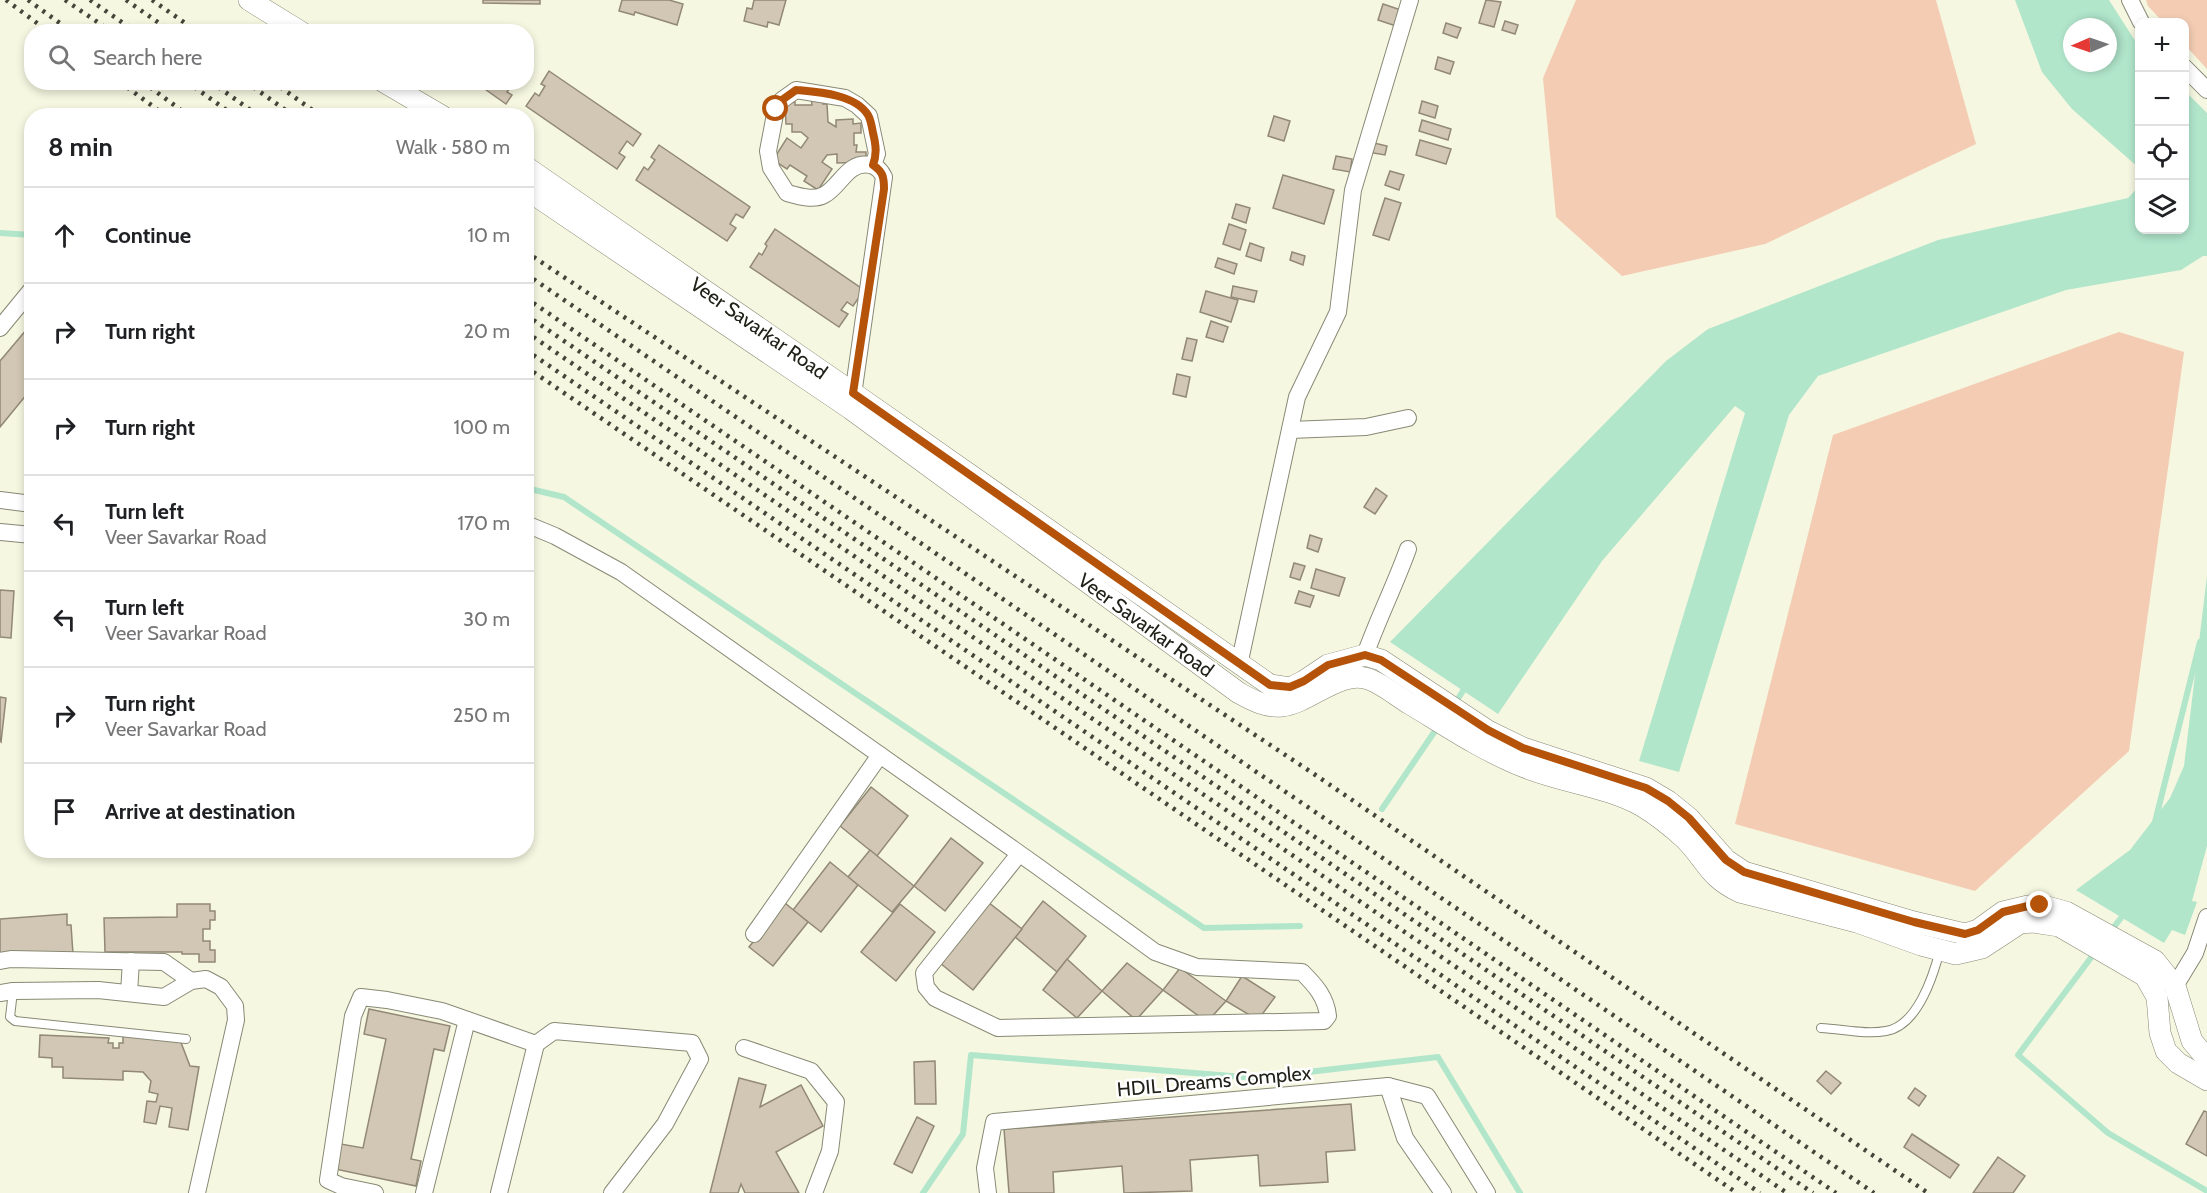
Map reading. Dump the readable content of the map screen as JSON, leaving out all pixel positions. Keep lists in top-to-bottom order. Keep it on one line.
{"streets":{"street":["Veer Savarkar Road","HDIL Dreams Complex"]},"north":"left","page":{"map_buttons":["+","−"],"search":"Search here","heading":["8 min","Walk · 580 m"],"list":[["Continue","10 m"],["Turn right","20 m"],["Turn right","100 m"],["Turn left","Veer Savarkar Road","170 m"],["Turn left","Veer Savarkar Road","30 m"],["Turn right","Veer Savarkar Road","250 m"],"Arrive at destination"]}}
